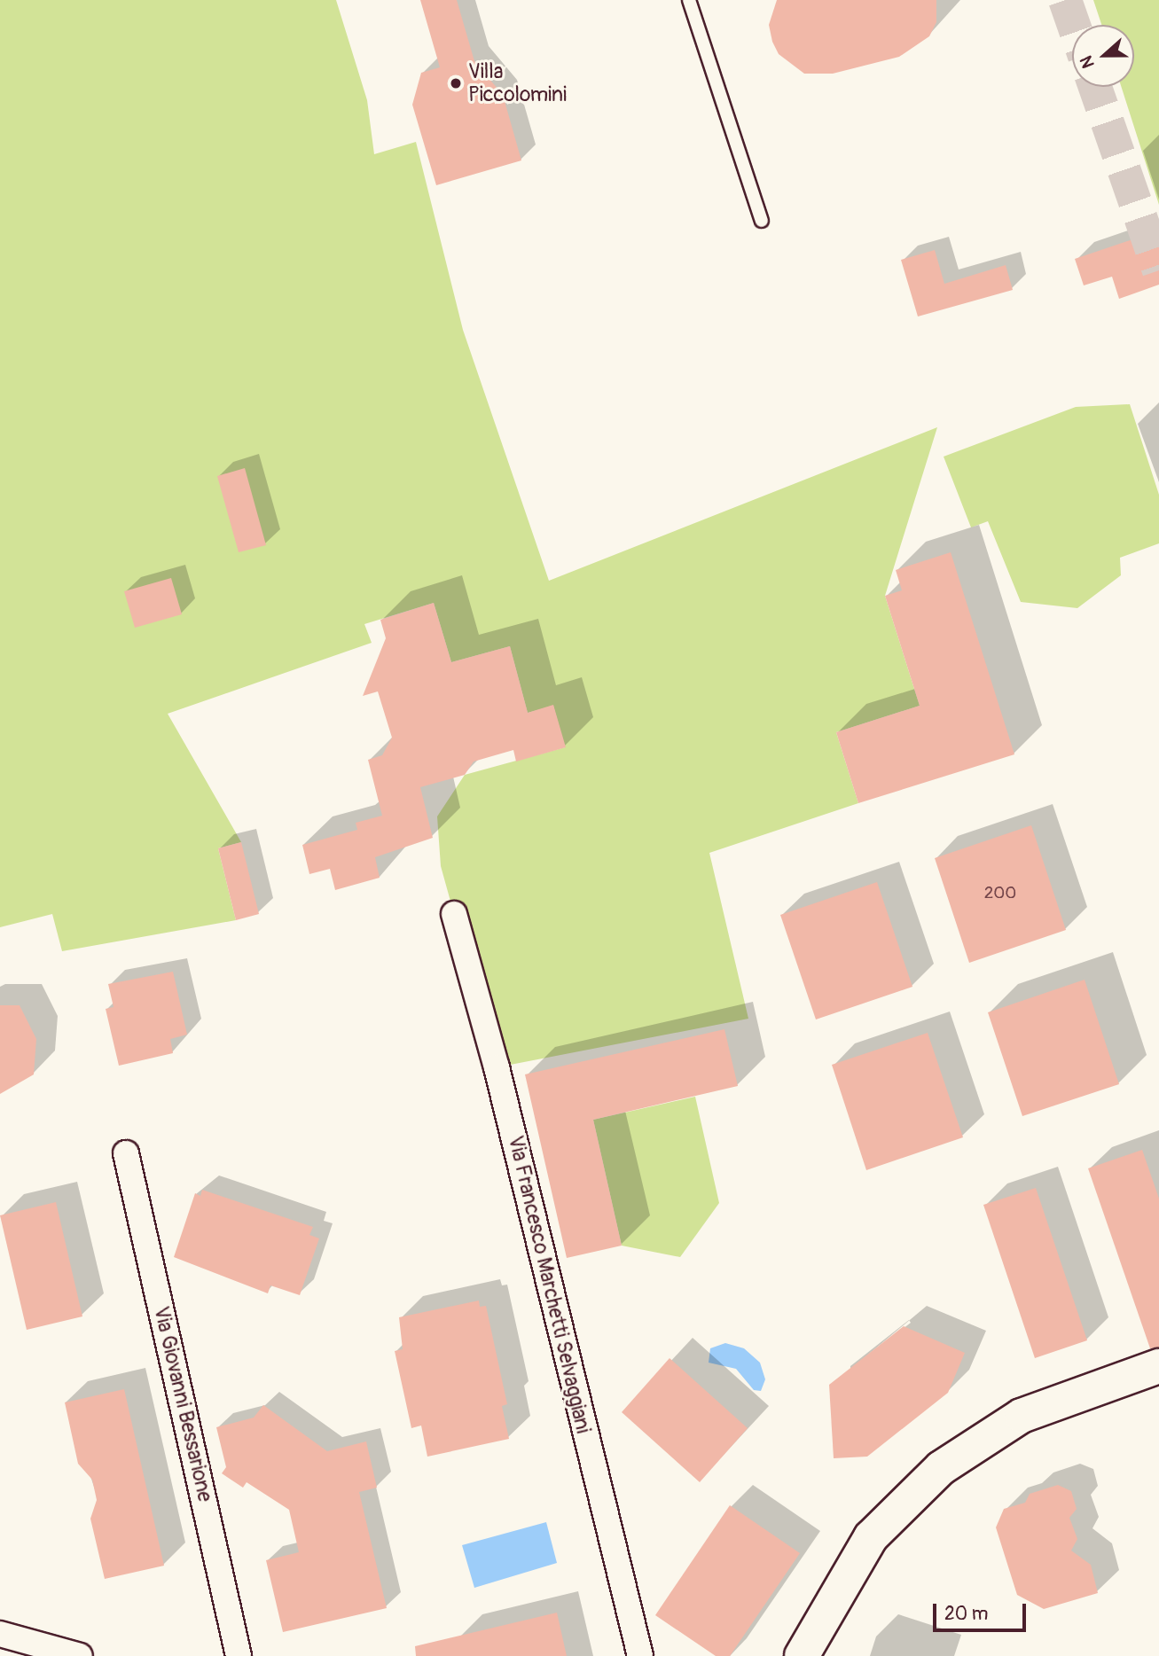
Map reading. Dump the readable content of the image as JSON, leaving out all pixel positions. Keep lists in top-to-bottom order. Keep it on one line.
{"streets":{"street":["Via Francesco Marchetti Selvaggiani","Via Giovanni Bessarione"]},"places":["Villa Piccolomini"],"house_numbers":["200"],"scale_bar":"20 m","north":"left"}
